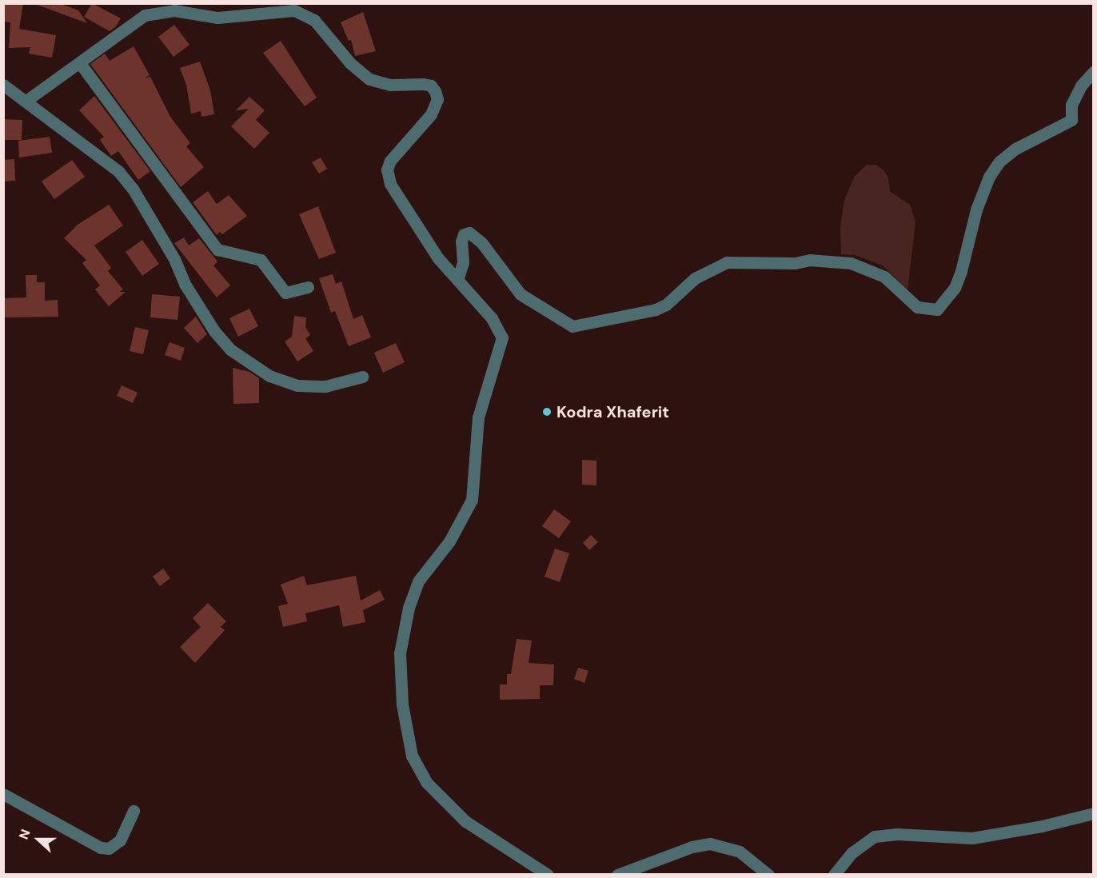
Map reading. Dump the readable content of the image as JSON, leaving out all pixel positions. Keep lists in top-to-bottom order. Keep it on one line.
{"places":["Kodra Xhaferit"],"north":"left"}
